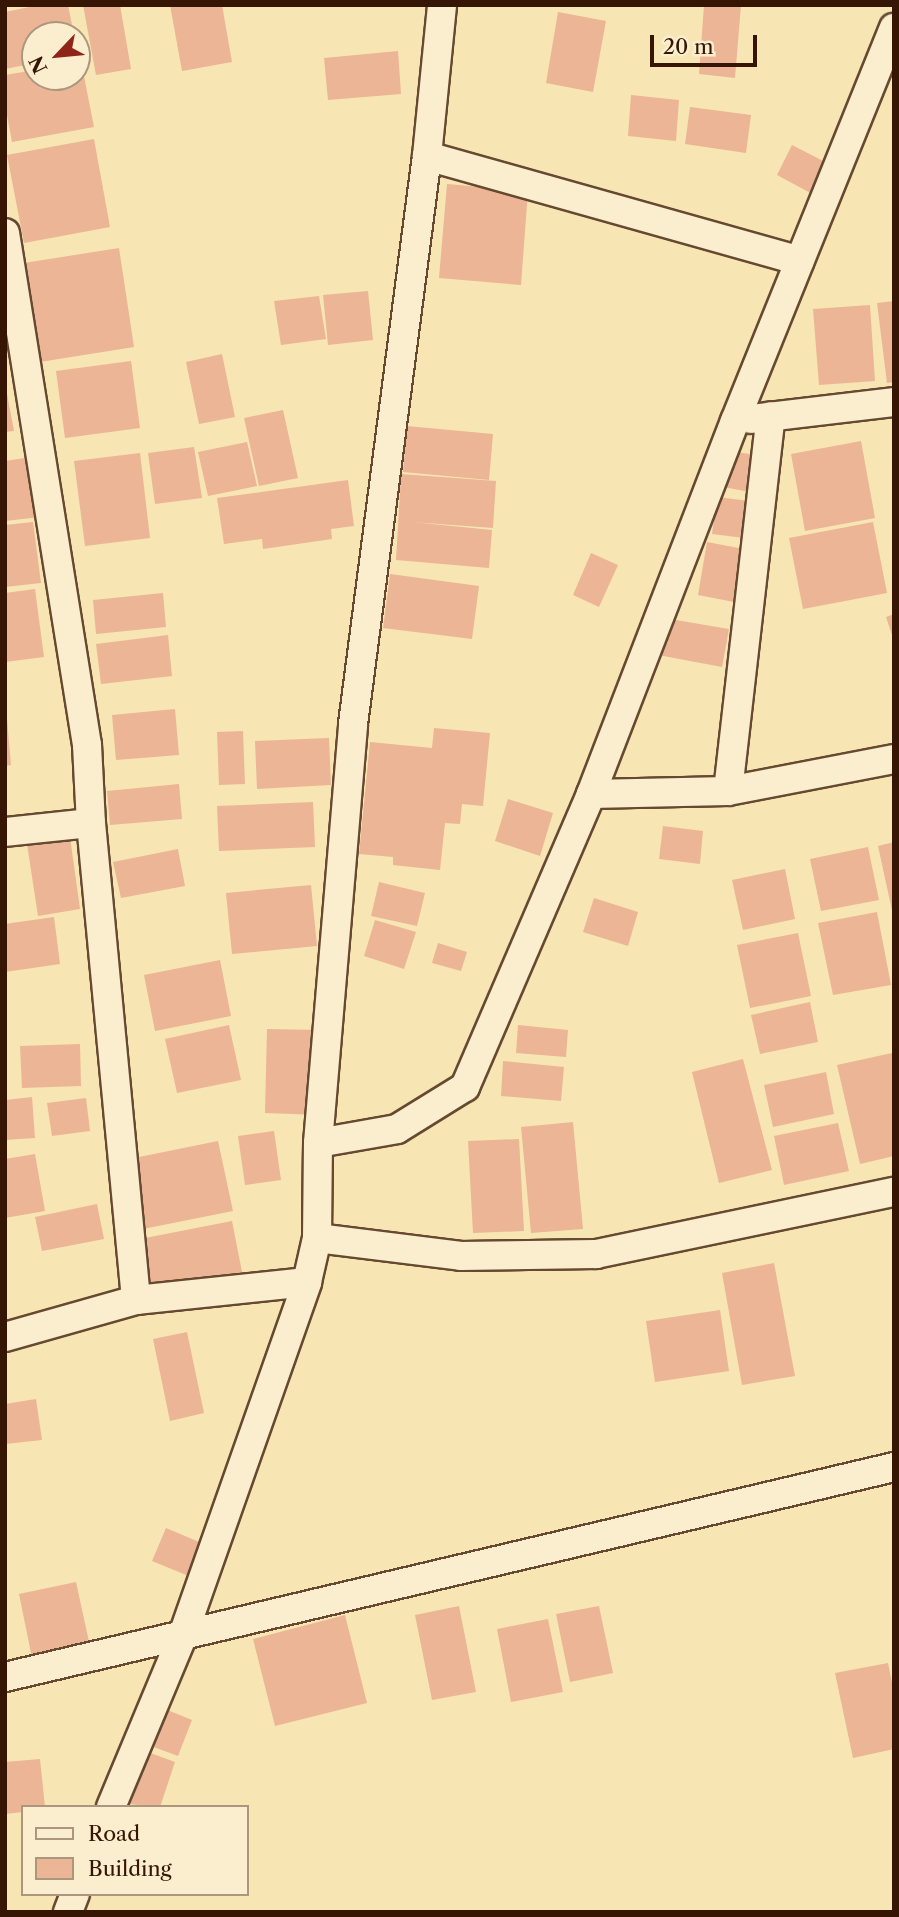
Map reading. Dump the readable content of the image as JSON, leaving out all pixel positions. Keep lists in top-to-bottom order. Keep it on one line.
{"legend":["Road","Building"],"scale_bar":"20 m","north":"bottom left"}
